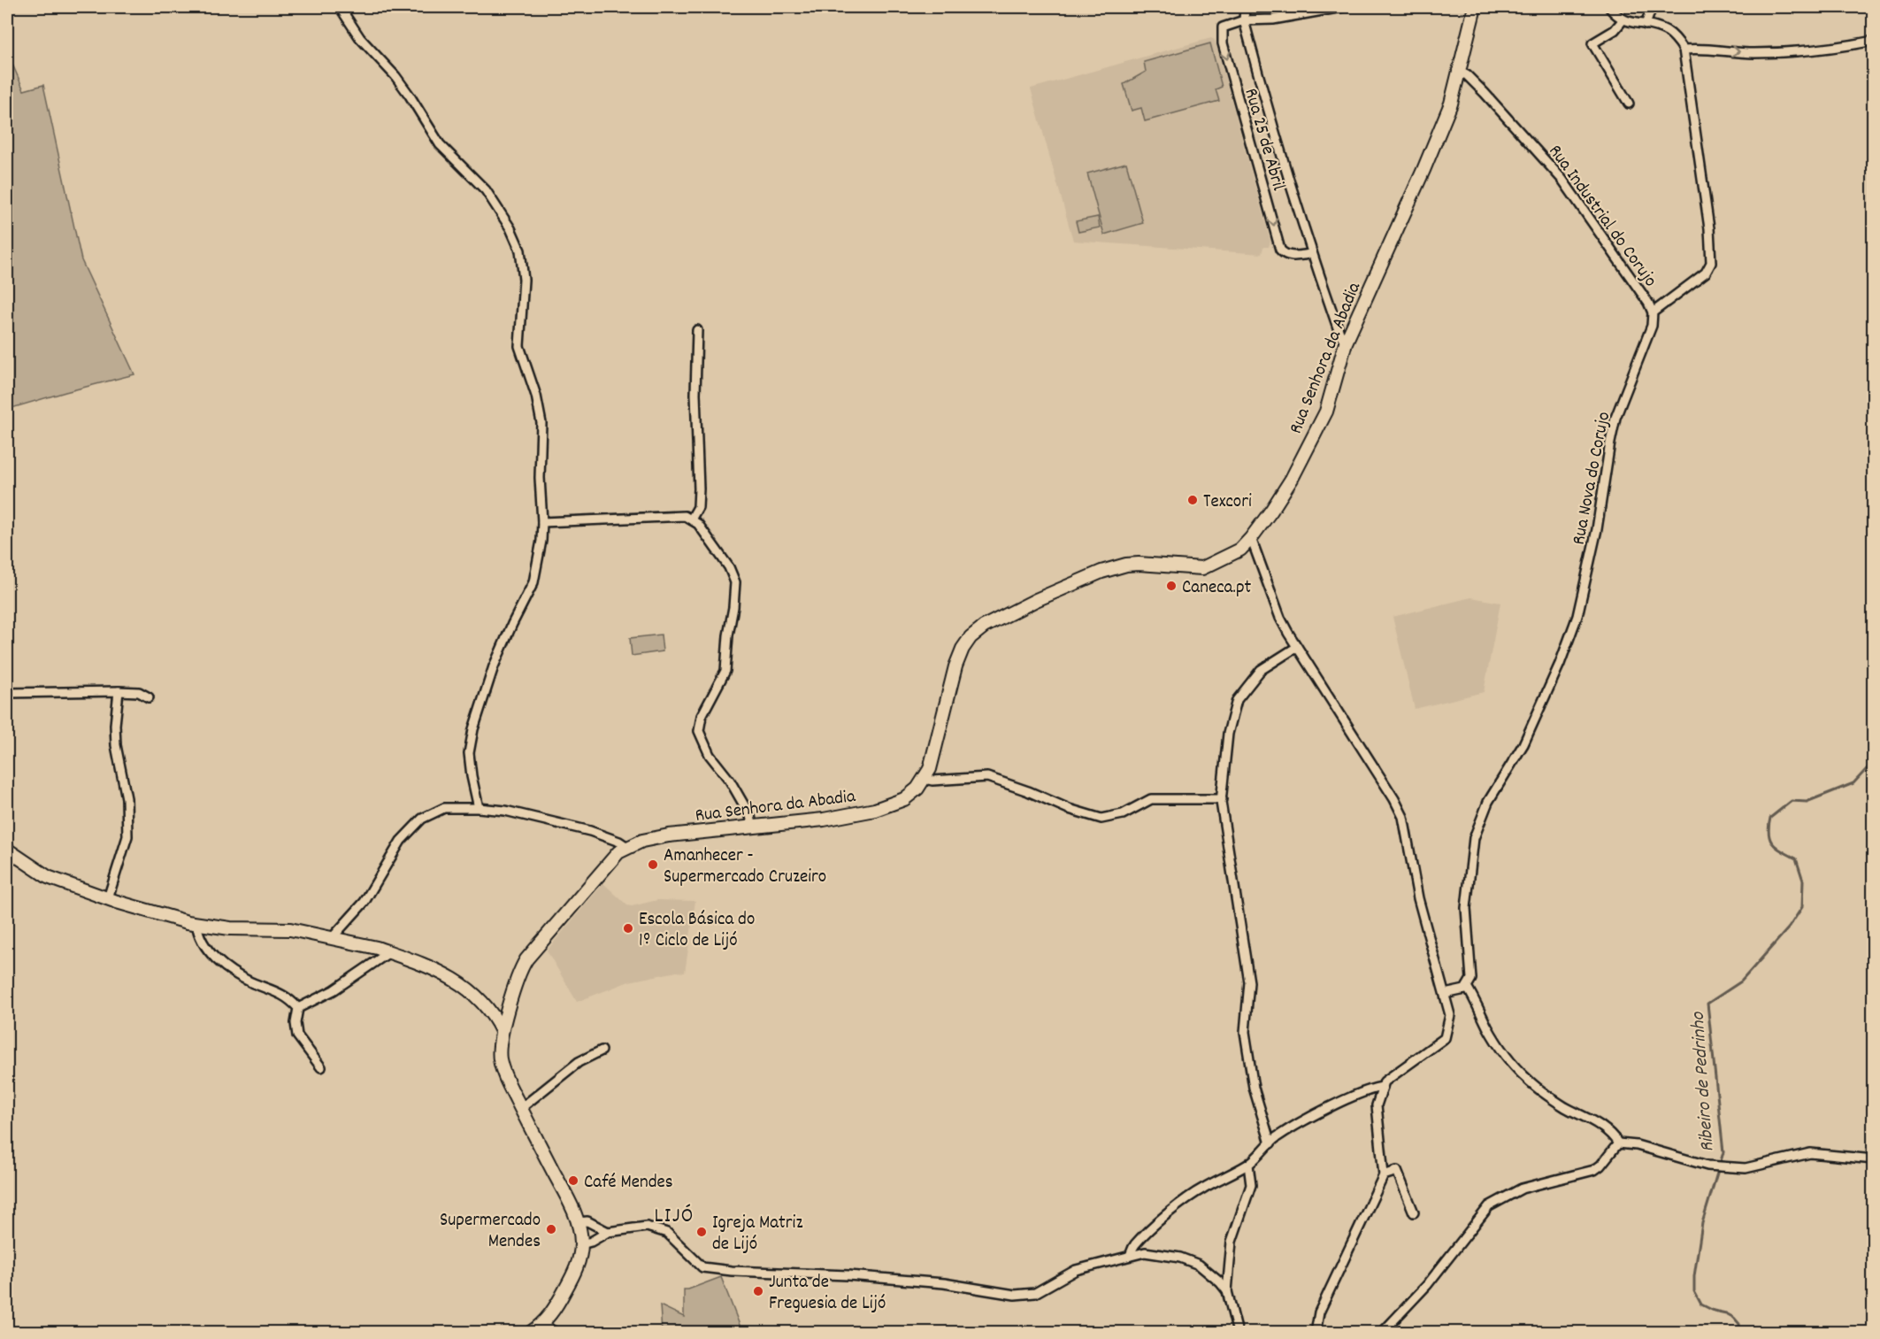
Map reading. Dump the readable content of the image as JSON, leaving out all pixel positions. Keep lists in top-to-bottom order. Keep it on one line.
{"streets":{"main road":["Rua Senhora da Abadia"],"street":["Rua 25 de Abril","Rua Industrial do Corujo","Rua Nova do Corujo"]},"crossings":[["Rua 25 de Abril","Rua Senhora da Abadia"],["Rua Industrial do Corujo","Rua Senhora da Abadia"],["Rua Industrial do Corujo","Rua Nova do Corujo"]],"districts":["LIJÓ"],"water":["Ribeiro de Pedrinho"],"places":["Texcori","Caneca.pt","Amanhecer - Supermercado Cruzeiro","Escola Básica do 1º Ciclo de Lijó","Café Mendes","Supermercado Mendes","Igreja Matriz de Lijó","Junta de Freguesia de Lijó"]}
